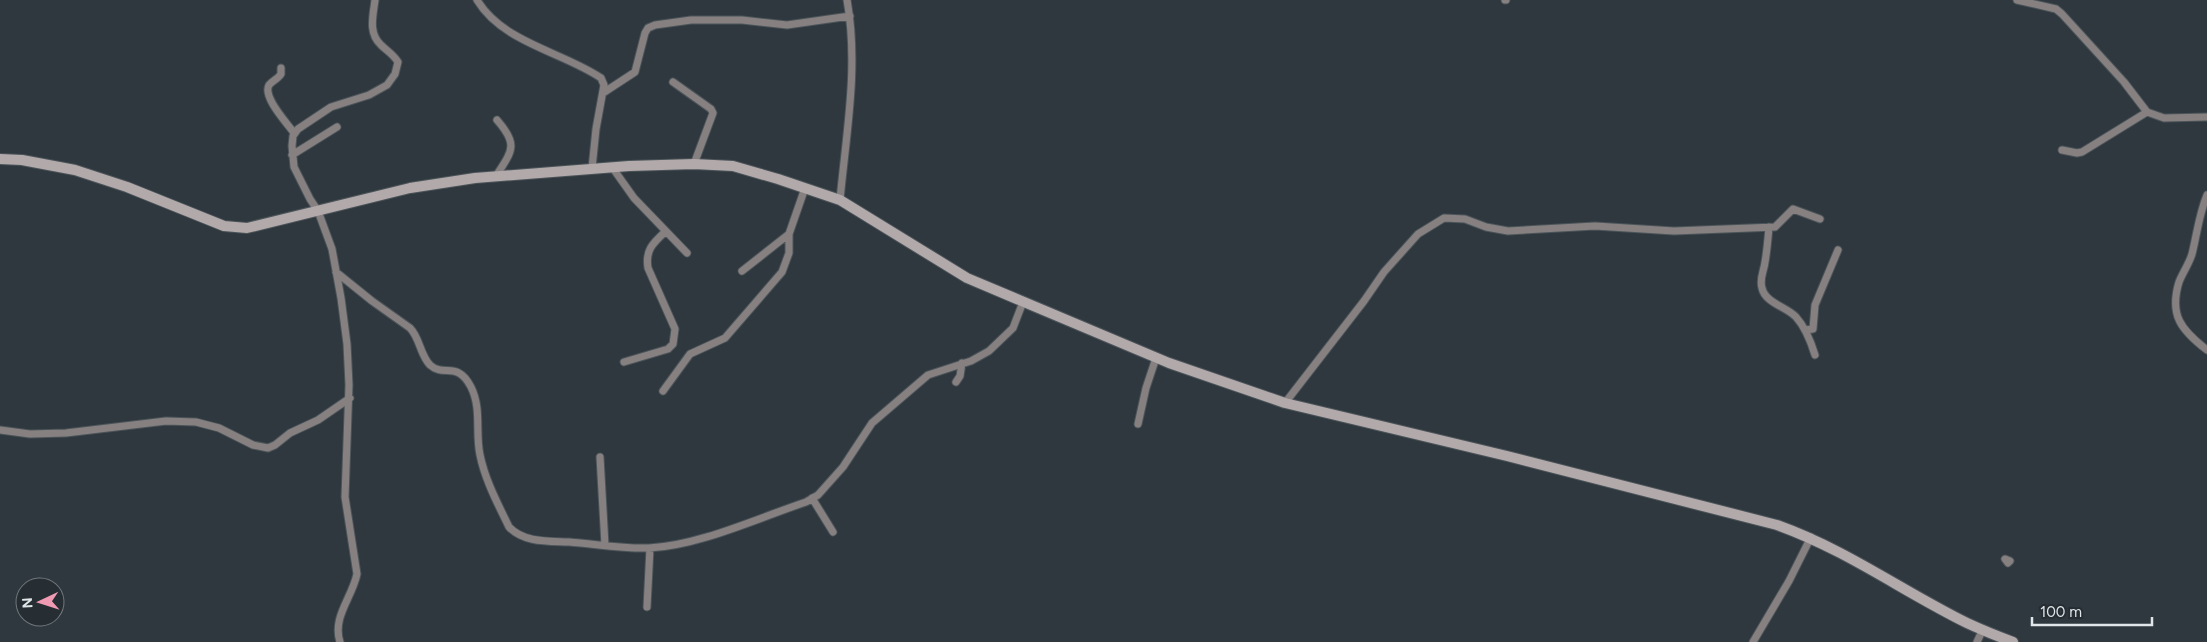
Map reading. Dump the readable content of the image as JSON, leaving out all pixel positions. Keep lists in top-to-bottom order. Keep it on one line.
{"scale_bar":"100 m","north":"left"}
